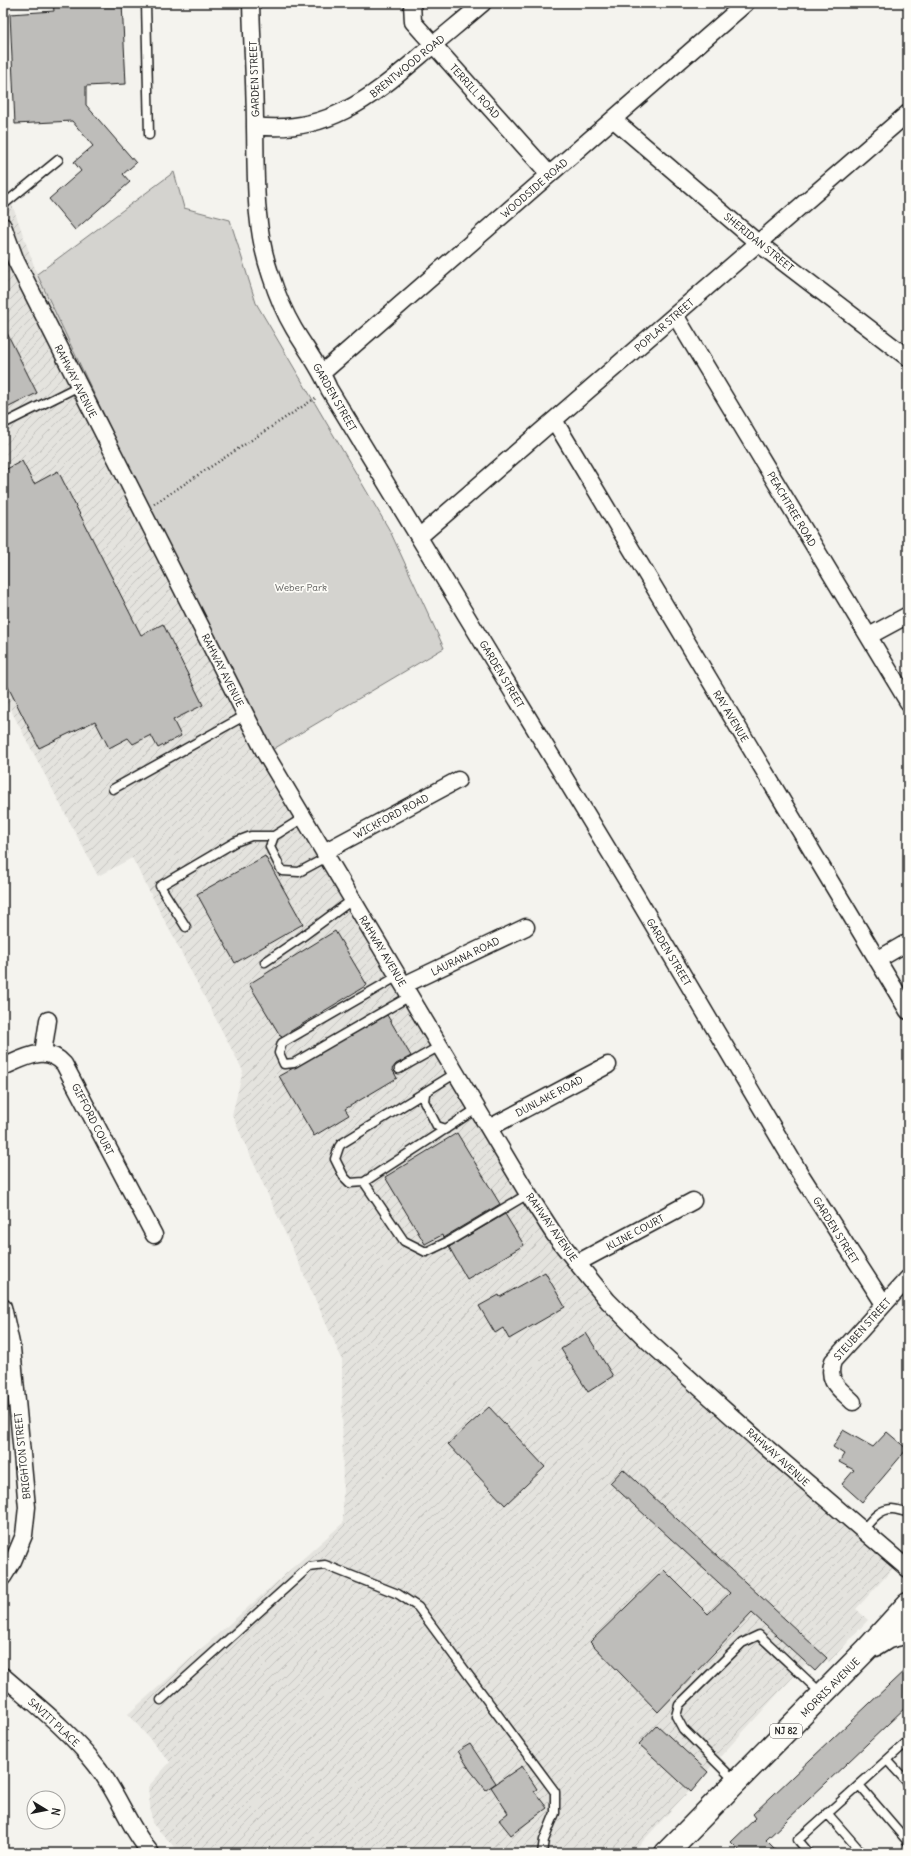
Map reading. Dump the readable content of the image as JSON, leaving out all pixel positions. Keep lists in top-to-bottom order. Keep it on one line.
{"streets":{"main road":["MORRIS AVENUE","NJ 82"],"street":["BRENTWOOD ROAD","GARDEN STREET","TERRILL ROAD","WOODSIDE ROAD","SHERIDAN STREET","POPLAR STREET","RAHWAY AVENUE","PEACHTREE ROAD","RAY AVENUE","WICKFORD ROAD","LAURANA ROAD","DUNLAKE ROAD","GIFFORD COURT","KLINE COURT","STEUBEN STREET","BRIGHTON STREET","SAVITT PLACE"]},"crossings":[["BRENTWOOD ROAD","GARDEN STREET"],["BRENTWOOD ROAD","TERRILL ROAD"],["GARDEN STREET","WOODSIDE ROAD"],["GARDEN STREET","POPLAR STREET"],["GARDEN STREET","STEUBEN STREET"],["TERRILL ROAD","WOODSIDE ROAD"],["WOODSIDE ROAD","SHERIDAN STREET"],["SHERIDAN STREET","POPLAR STREET"],["POPLAR STREET","PEACHTREE ROAD"],["POPLAR STREET","RAY AVENUE"],["RAHWAY AVENUE","WICKFORD ROAD"],["RAHWAY AVENUE","LAURANA ROAD"],["RAHWAY AVENUE","DUNLAKE ROAD"],["RAHWAY AVENUE","KLINE COURT"]],"parks":["Weber Park"],"north":"right"}
